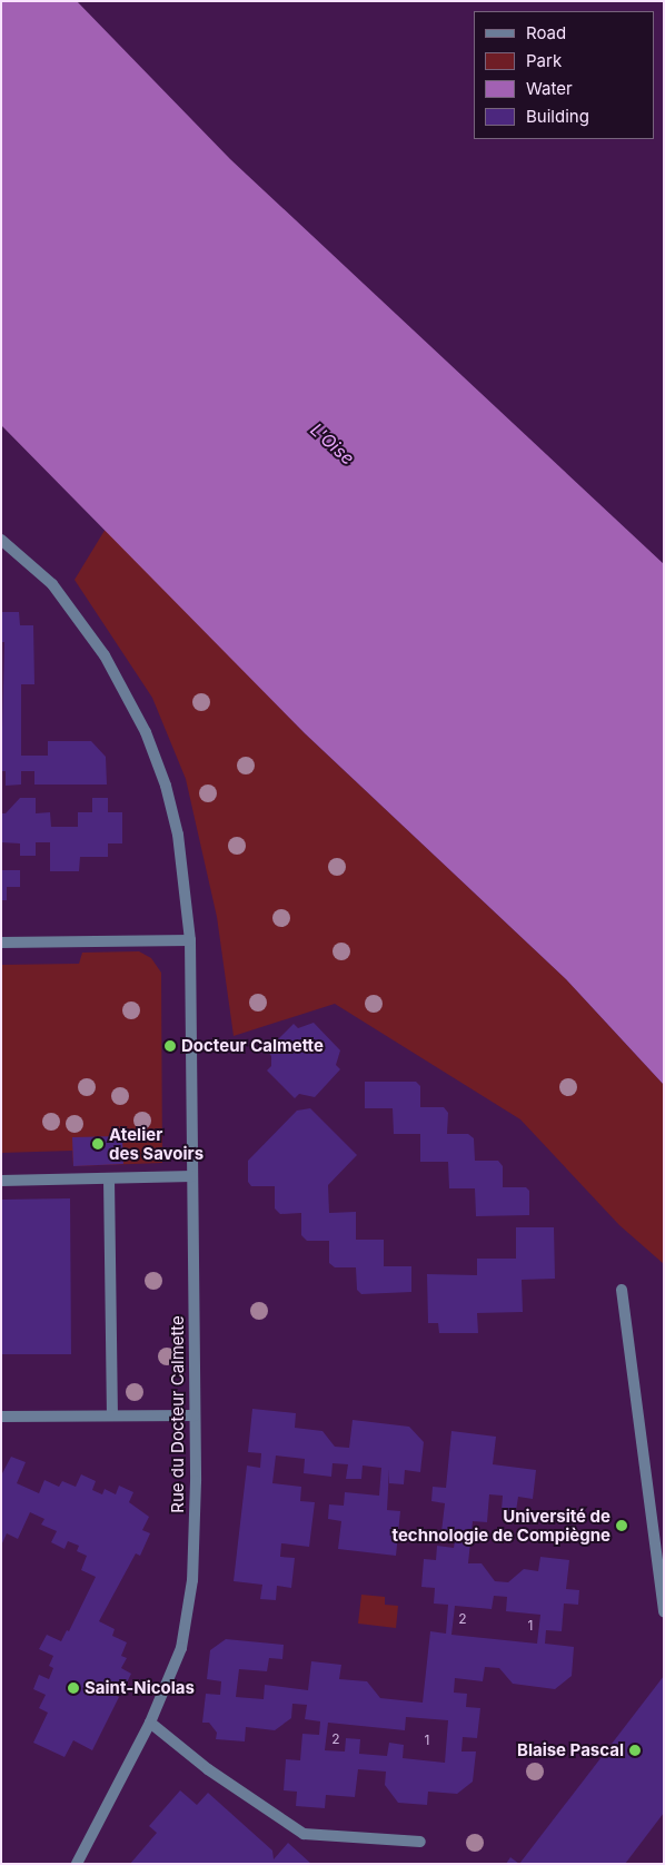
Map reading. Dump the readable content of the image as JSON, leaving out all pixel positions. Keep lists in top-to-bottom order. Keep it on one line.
{"streets":{"street":["Rue du Docteur Calmette"]},"water":["L'Oise"],"places":["Docteur Calmette","Atelier des Savoirs","Université de technologie de Compiègne","Saint-Nicolas","Blaise Pascal"],"house_numbers":["2","1","2","1"],"legend":["Road","Park","Water","Building"]}
